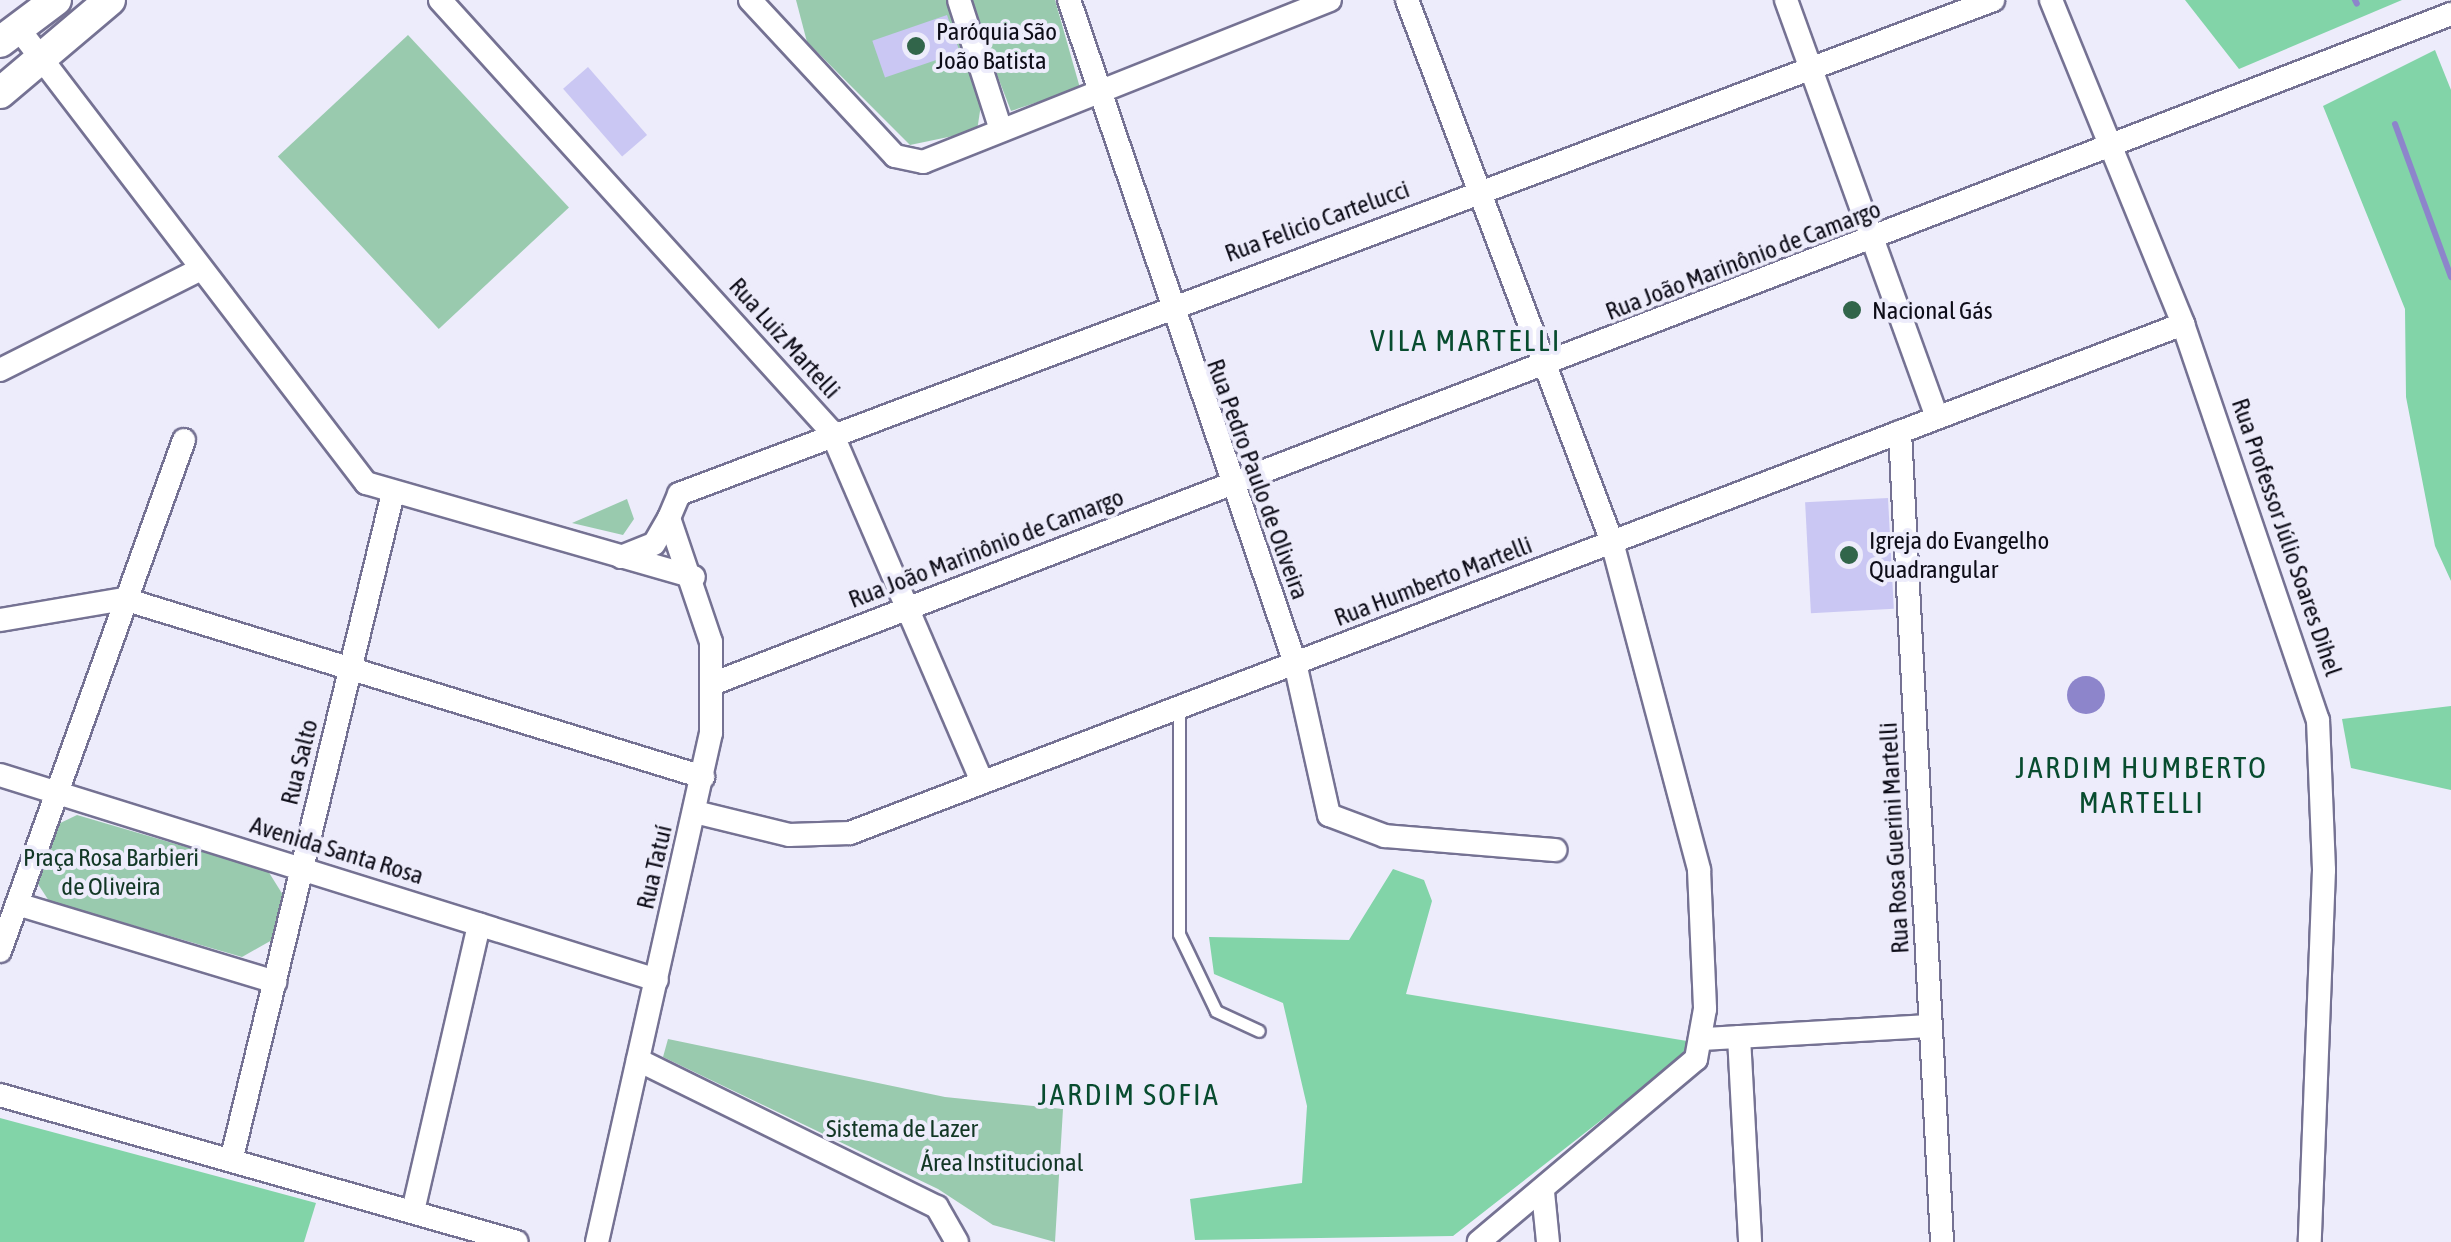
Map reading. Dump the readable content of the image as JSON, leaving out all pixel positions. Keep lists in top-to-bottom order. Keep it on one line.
{"streets":{"street":["Rua Felicio Cartelucci","Rua João Marinônio de Camargo","Rua Luiz Martelli","Rua Pedro Paulo de Oliveira","Rua Professor Júlio Soares Dihel","Rua Humberto Martelli","Rua Salto","Rua Rosa Guerini Martelli","Avenida Santa Rosa","Rua Tatuí"]},"crossings":[["Rua Felicio Cartelucci","Rua Luiz Martelli"],["Rua Felicio Cartelucci","Rua Pedro Paulo de Oliveira"],["Rua Felicio Cartelucci","Rua Tatuí"],["Rua João Marinônio de Camargo","Rua Luiz Martelli"],["Rua João Marinônio de Camargo","Rua Pedro Paulo de Oliveira"],["Rua João Marinônio de Camargo","Rua Professor Júlio Soares Dihel"],["Rua João Marinônio de Camargo","Rua Tatuí"],["Rua Luiz Martelli","Rua Humberto Martelli"],["Rua Pedro Paulo de Oliveira","Rua Humberto Martelli"],["Rua Professor Júlio Soares Dihel","Rua Humberto Martelli"],["Rua Humberto Martelli","Rua Rosa Guerini Martelli"],["Rua Humberto Martelli","Rua Tatuí"],["Rua Salto","Avenida Santa Rosa"],["Avenida Santa Rosa","Rua Tatuí"]],"districts":["VILA MARTELLI","JARDIM HUMBERTO MARTELLI","JARDIM SOFIA"],"parks":["Praça Rosa Barbieri de Oliveira","Sistema de Lazer","Área Institucional"],"places":["Paróquia São João Batista","Nacional Gás","Igreja do Evangelho Quadrangular"]}
